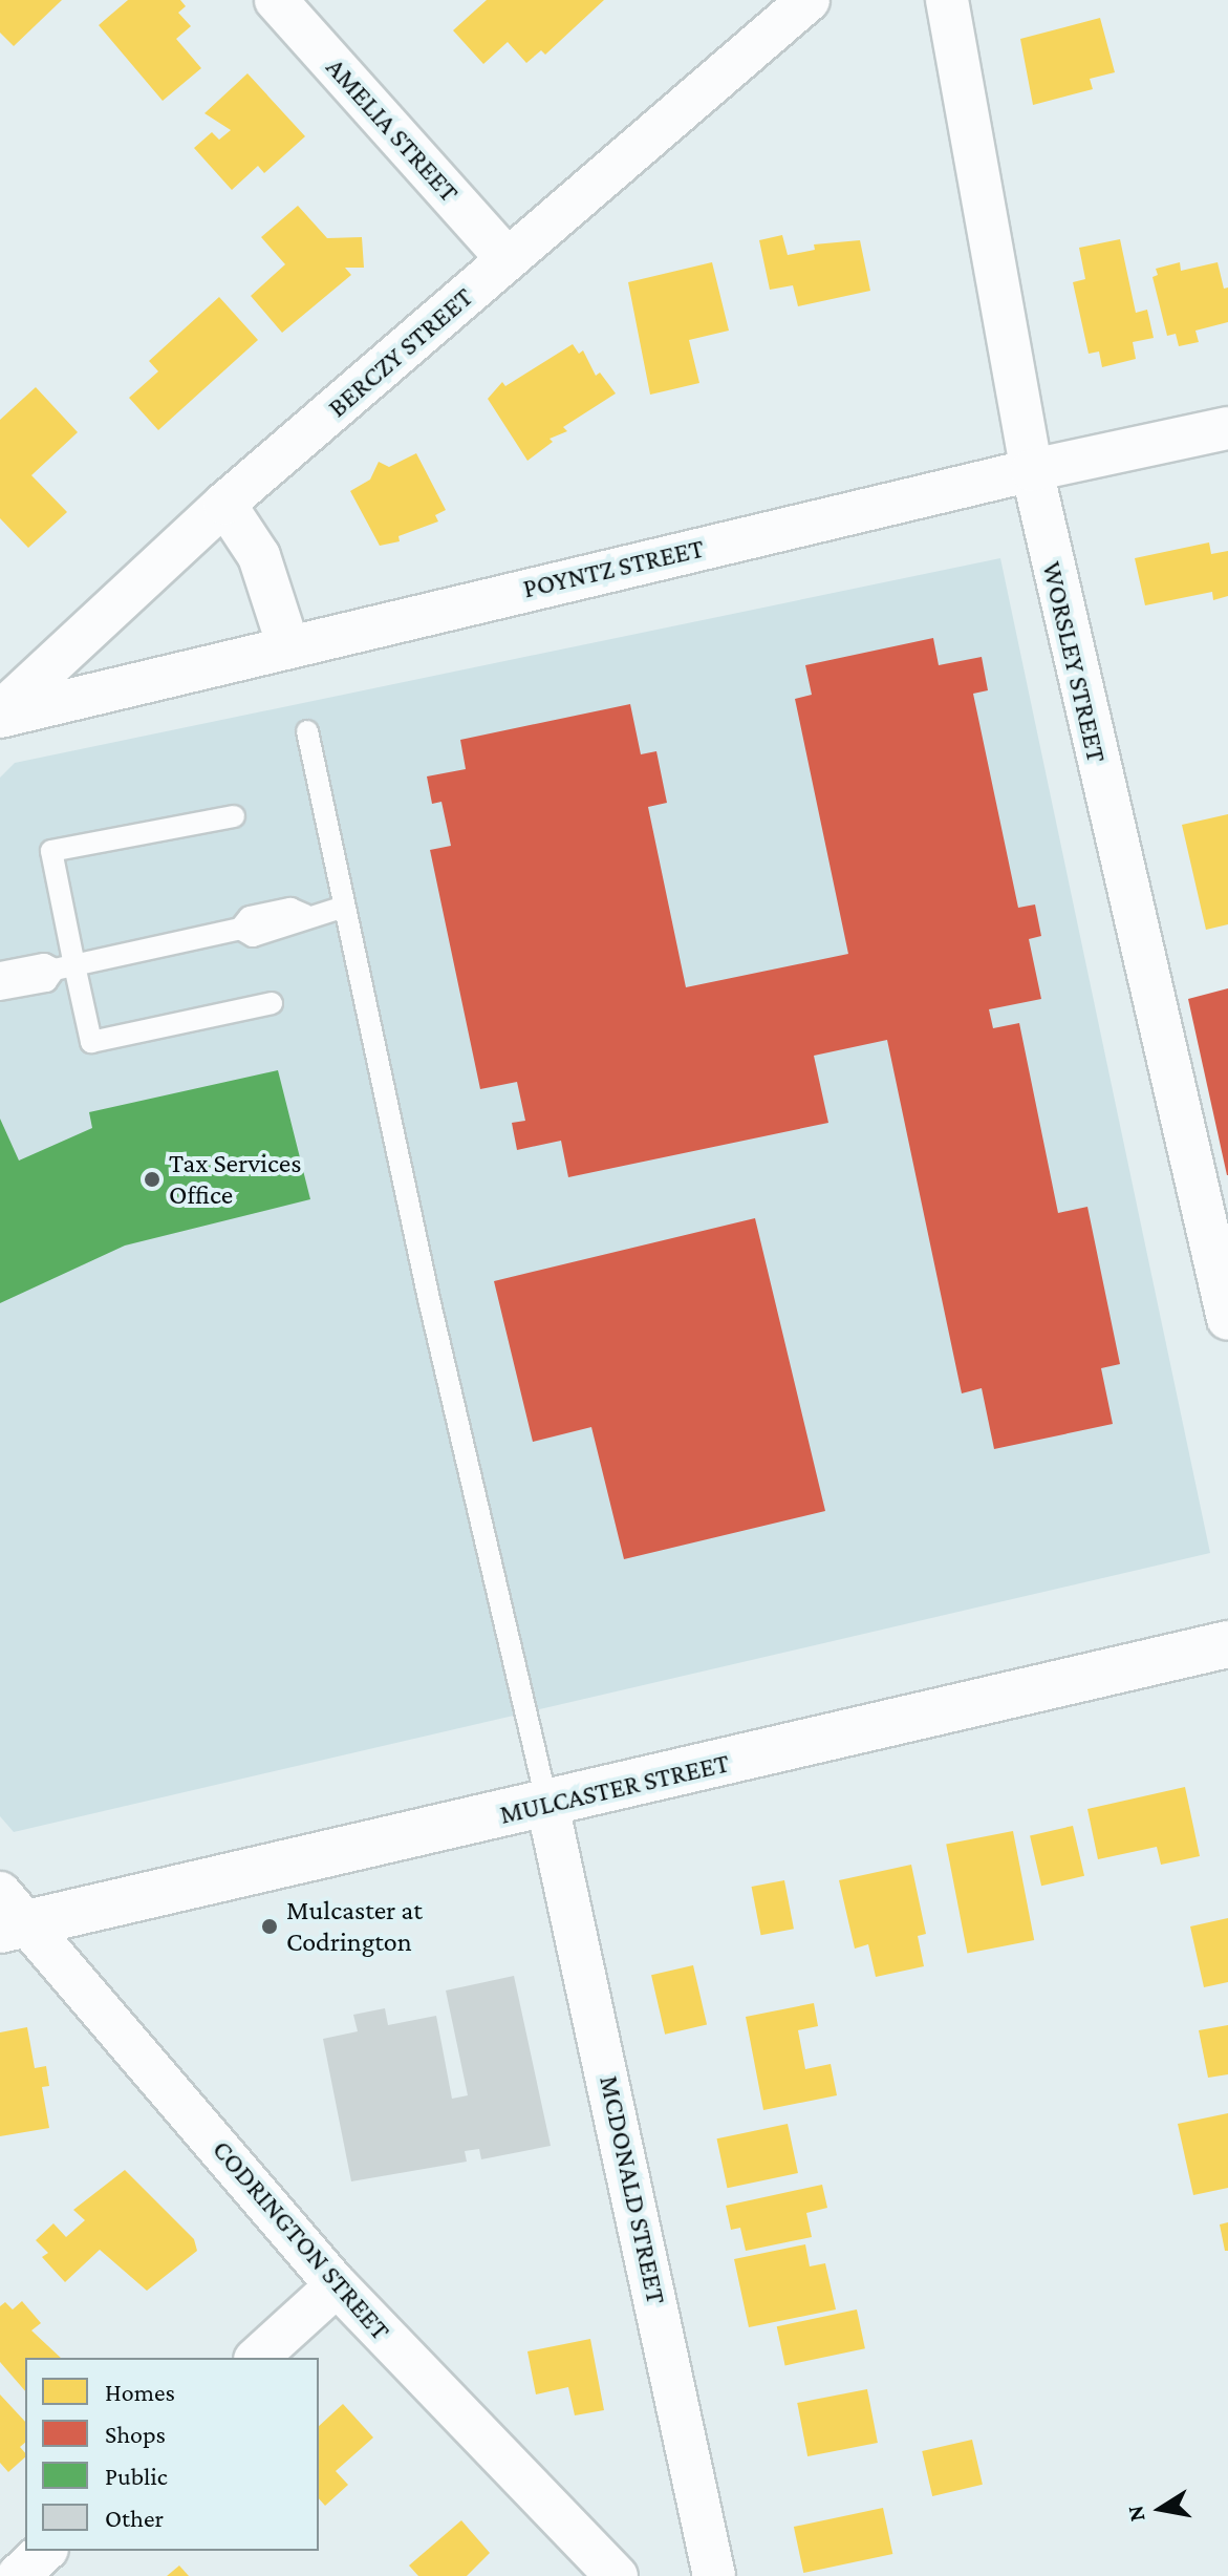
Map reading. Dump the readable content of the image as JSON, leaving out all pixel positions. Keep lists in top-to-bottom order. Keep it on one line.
{"streets":{"street":["AMELIA STREET","BERCZY STREET","POYNTZ STREET","WORSLEY STREET","MULCASTER STREET","MCDONALD STREET","CODRINGTON STREET"]},"crossings":[["AMELIA STREET","BERCZY STREET"],["BERCZY STREET","POYNTZ STREET"],["POYNTZ STREET","WORSLEY STREET"],["MULCASTER STREET","MCDONALD STREET"],["MULCASTER STREET","CODRINGTON STREET"]],"places":["Tax Services Office","Mulcaster at Codrington"],"legend":["Homes","Shops","Public","Other"],"north":"left"}
